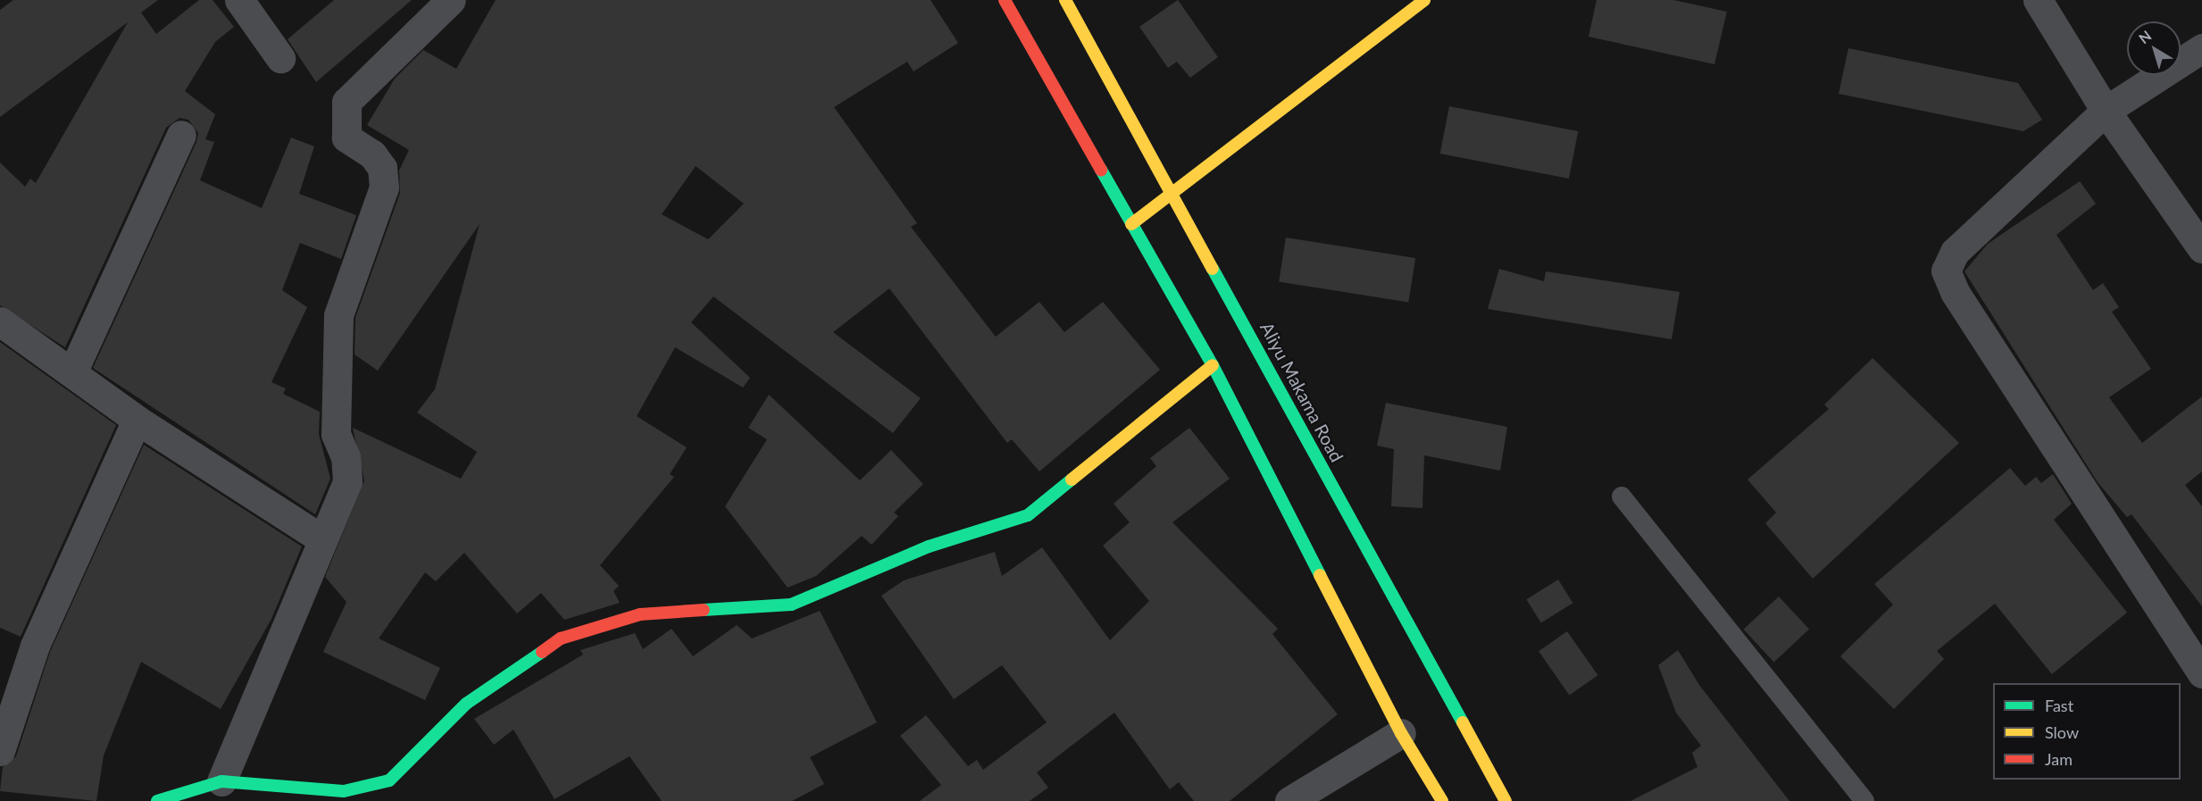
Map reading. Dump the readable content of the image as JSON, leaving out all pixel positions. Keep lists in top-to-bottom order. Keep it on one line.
{"streets":{"street":["Aliyu Makama Road"]},"legend":["Fast","Slow","Jam"],"north":"top left"}
